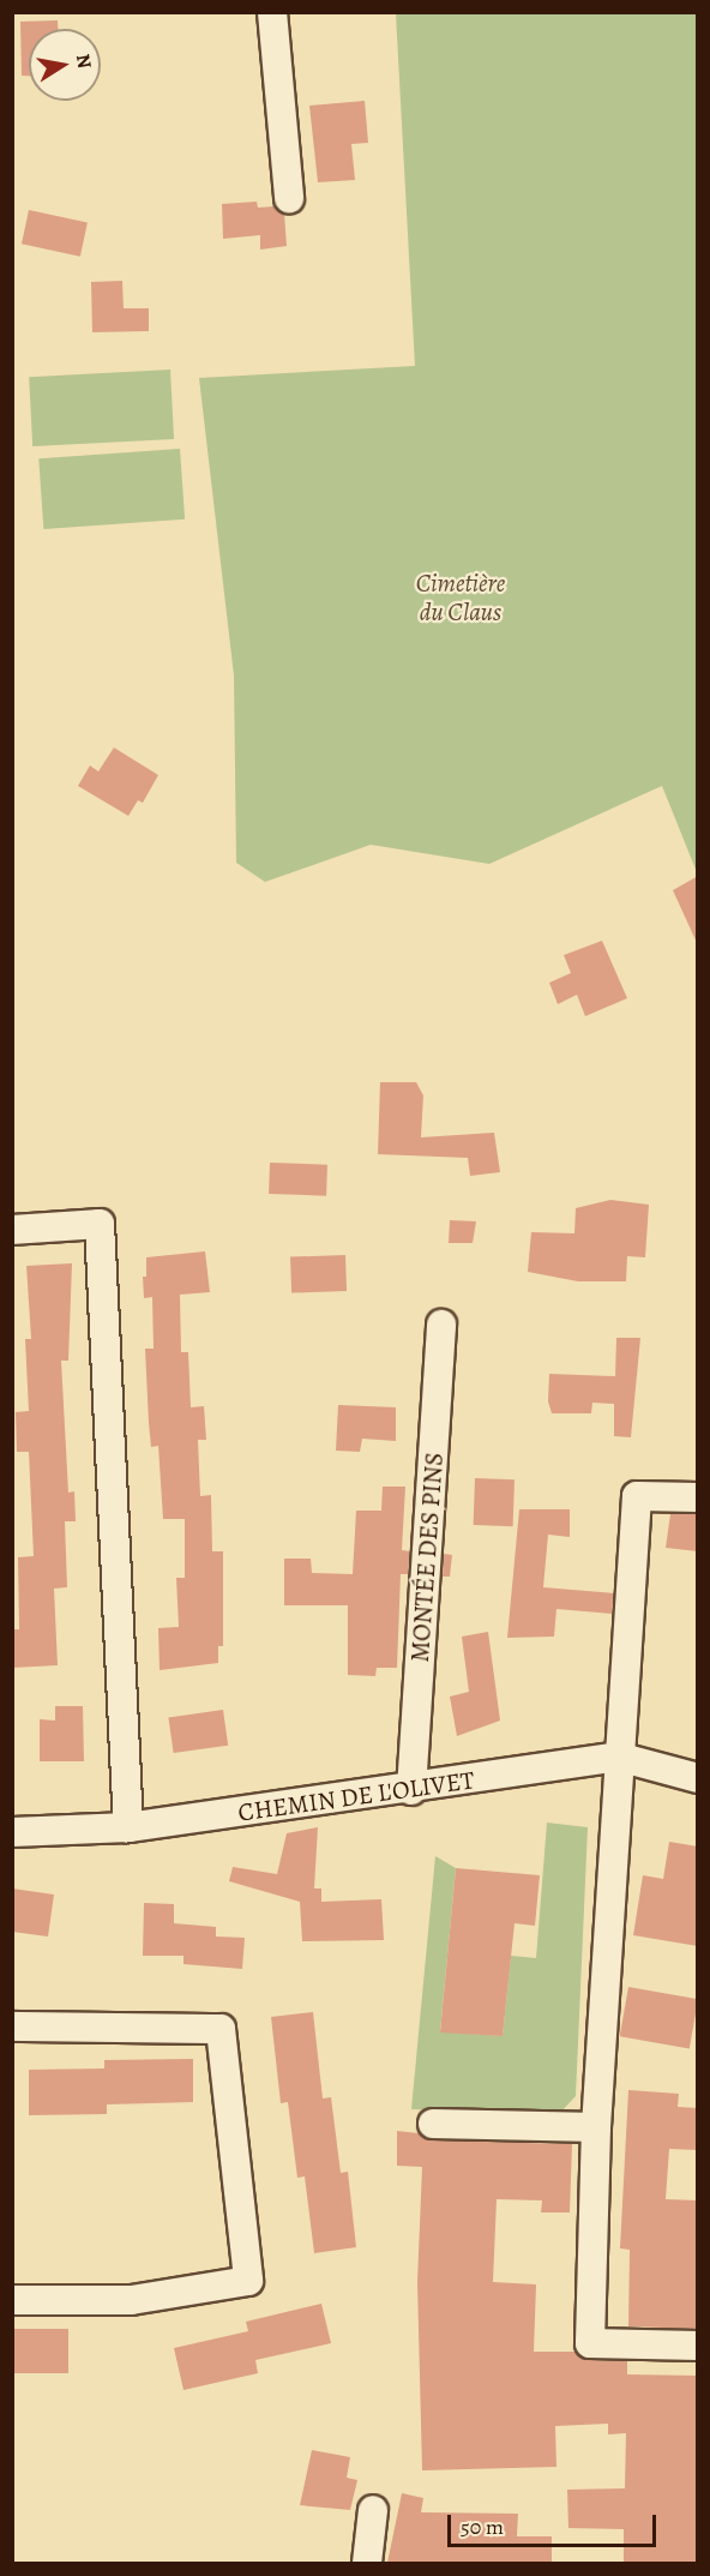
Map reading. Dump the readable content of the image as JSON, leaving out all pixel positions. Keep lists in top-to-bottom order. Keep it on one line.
{"streets":{"street":["MONTÉE DES PINS","CHEMIN DE L'OLIVET"]},"crossings":[["MONTÉE DES PINS","CHEMIN DE L'OLIVET"]],"parks":["Cimetière du Claus"],"scale_bar":"50 m","north":"right"}
